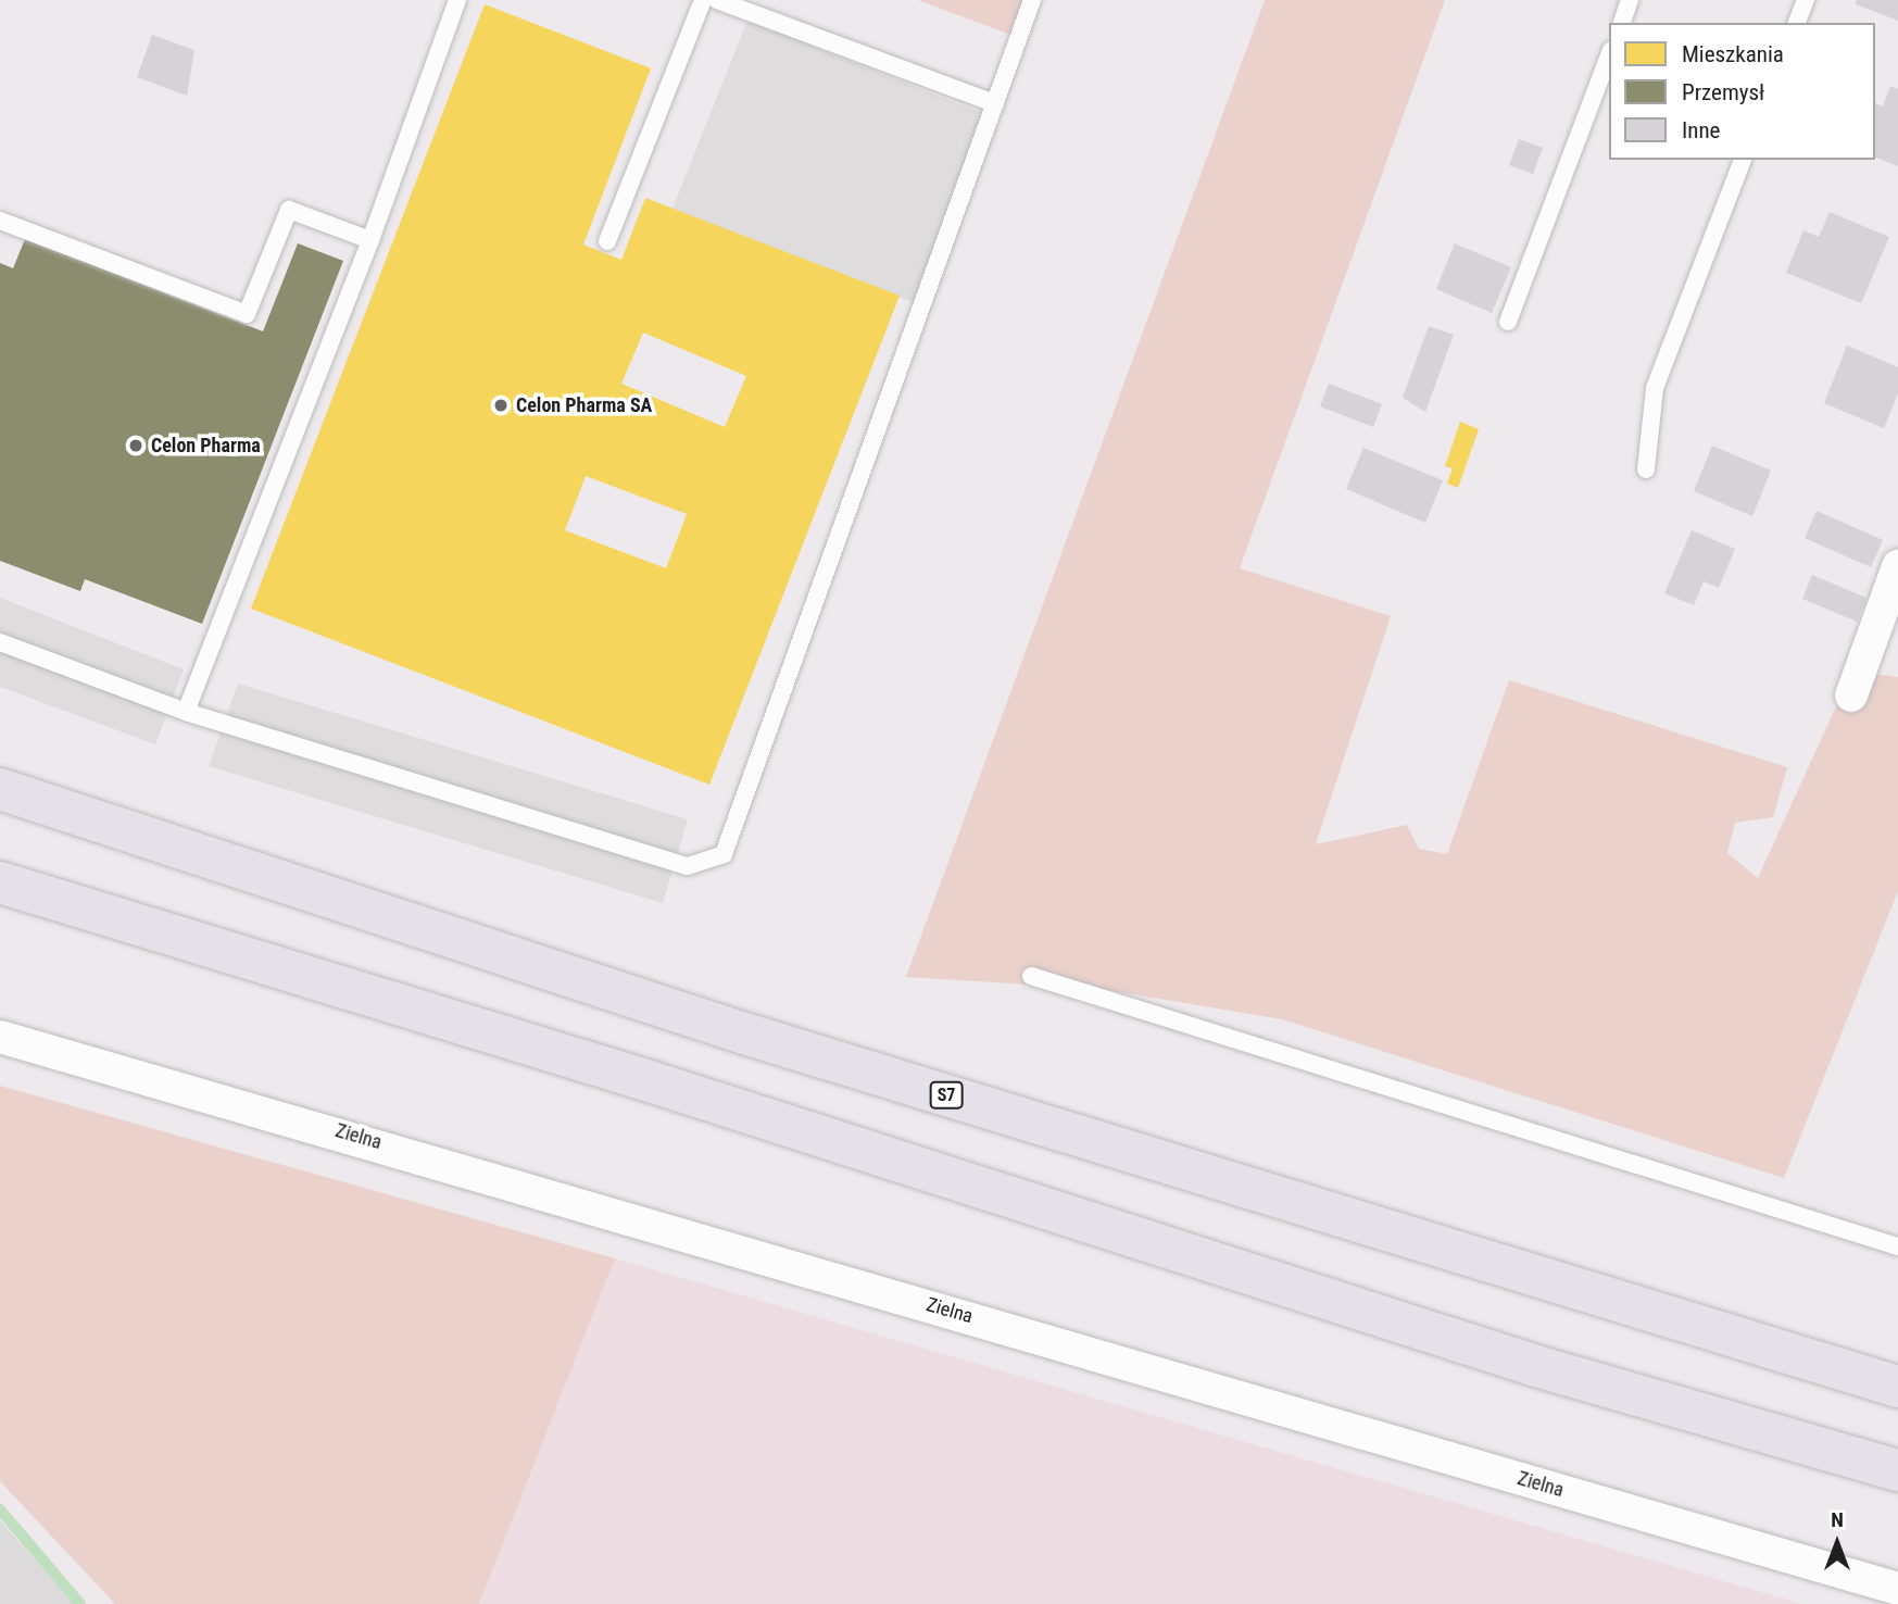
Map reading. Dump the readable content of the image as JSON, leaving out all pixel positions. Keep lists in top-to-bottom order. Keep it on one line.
{"streets":{"highway":["S7"],"street":["Zielna"]},"places":["Celon Pharma SA","Celon Pharma"],"legend":["Mieszkania","Przemysł","Inne"],"north":"top"}
